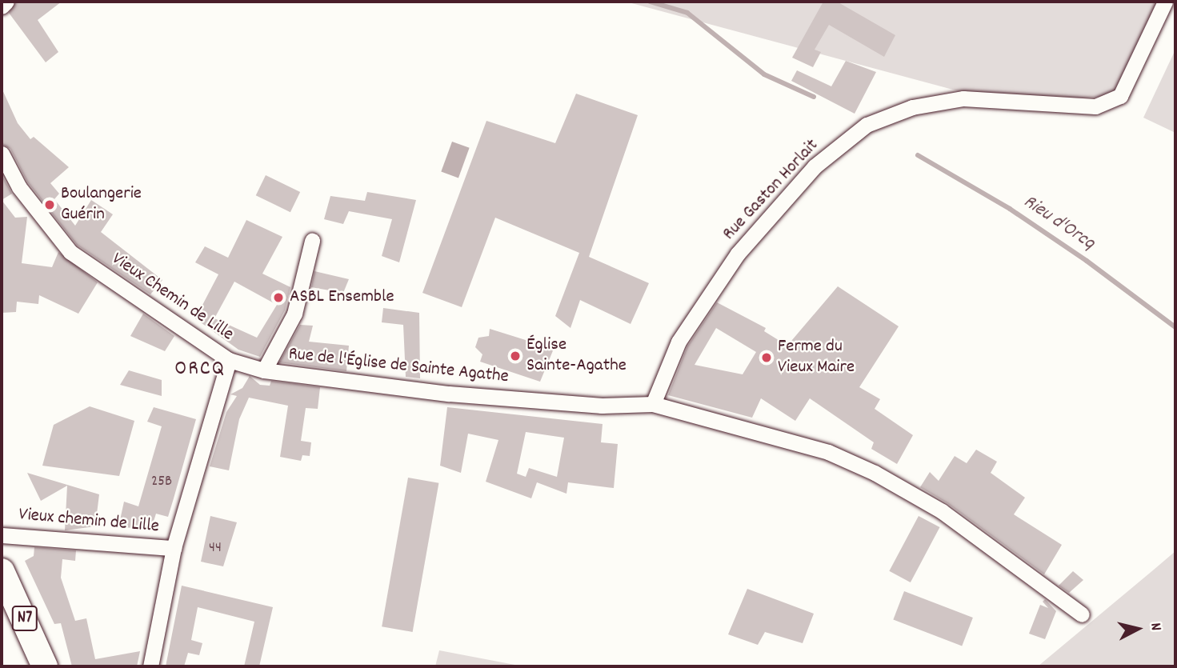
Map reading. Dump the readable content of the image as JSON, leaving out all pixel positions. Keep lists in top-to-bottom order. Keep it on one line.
{"streets":{"main road":["N7"],"street":["Rue Gaston Horlait","Vieux Chemin de Lille","Rue de l'Église de Sainte Agathe","Vieux chemin de Lille"]},"crossings":[["Rue Gaston Horlait","Rue de l'Église de Sainte Agathe"],["Vieux Chemin de Lille","Rue de l'Église de Sainte Agathe"],["Vieux Chemin de Lille","Vieux chemin de Lille"]],"districts":["ORCQ"],"water":["Rieu d'Orcq"],"places":["Boulangerie Guérin","ASBL Ensemble","Église Sainte-Agathe","Ferme du Vieux Maire"],"house_numbers":["25B","44"],"north":"right"}
